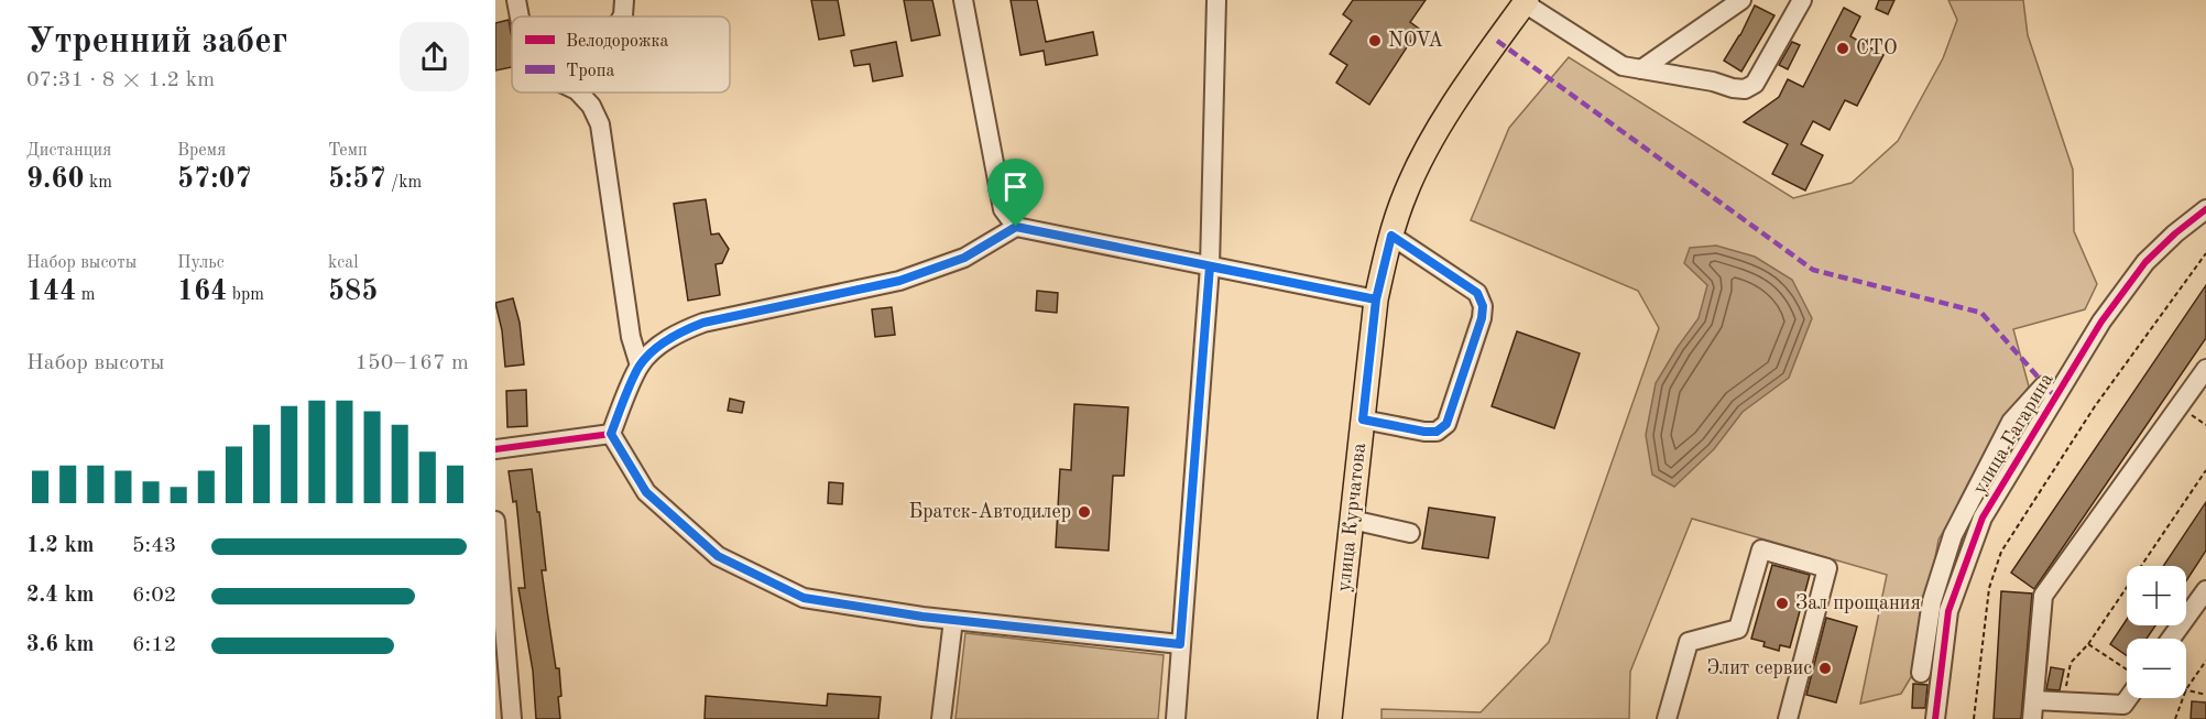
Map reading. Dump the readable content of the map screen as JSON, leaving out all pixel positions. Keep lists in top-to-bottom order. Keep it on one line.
{"streets":{"main road":["улица Курчатова"],"street":["улица Гагарина"]},"places":["NOVA","СТО","Братск-Автодилер","Зал прощания","Элит сервис"],"legend":["Велодорожка","Тропа"],"page":{"heading":["Утренний забег","07:31 · 8 × 1.2 km"],"stats":[["Дистанция","9.60 km"],["Время","57:07"],["Темп","5:57 /km"],["Набор высоты","144 m"],["Пульс","164 bpm"],["kcal","585"]],"chart":["Набор высоты","150–167 m"],"list":[{"name":"1.2 km","note":"5:43"},{"name":"2.4 km","note":"6:02"},{"name":"3.6 km","note":"6:12"}],"map_buttons":["+","−"]}}
